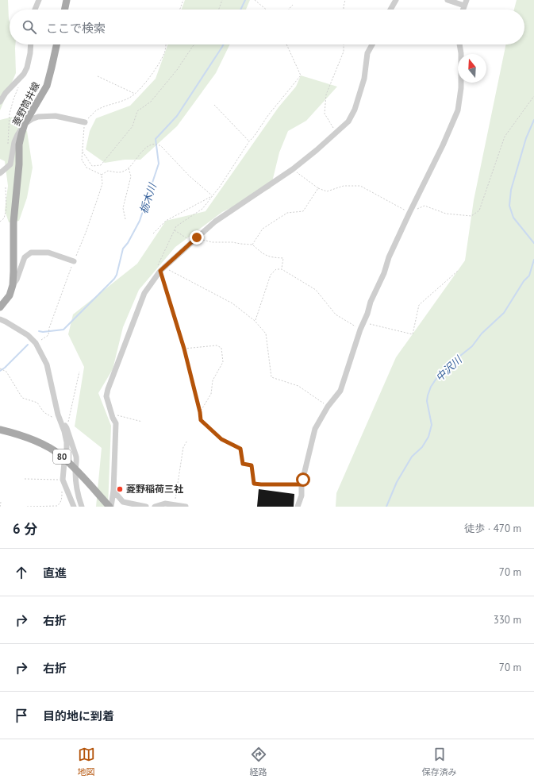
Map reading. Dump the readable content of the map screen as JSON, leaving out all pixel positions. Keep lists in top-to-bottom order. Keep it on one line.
{"streets":{"main road":["菱野筒井線","80"]},"water":["栃木川","中沢川"],"places":["菱野稲荷三社"],"north":"top","page":{"search":"ここで検索","heading":["6 分","徒歩 · 470 m"],"list":[["直進","70 m"],["右折","330 m"],["右折","70 m"],"目的地に到着"],"nav":["地図","経路","保存済み"]}}
